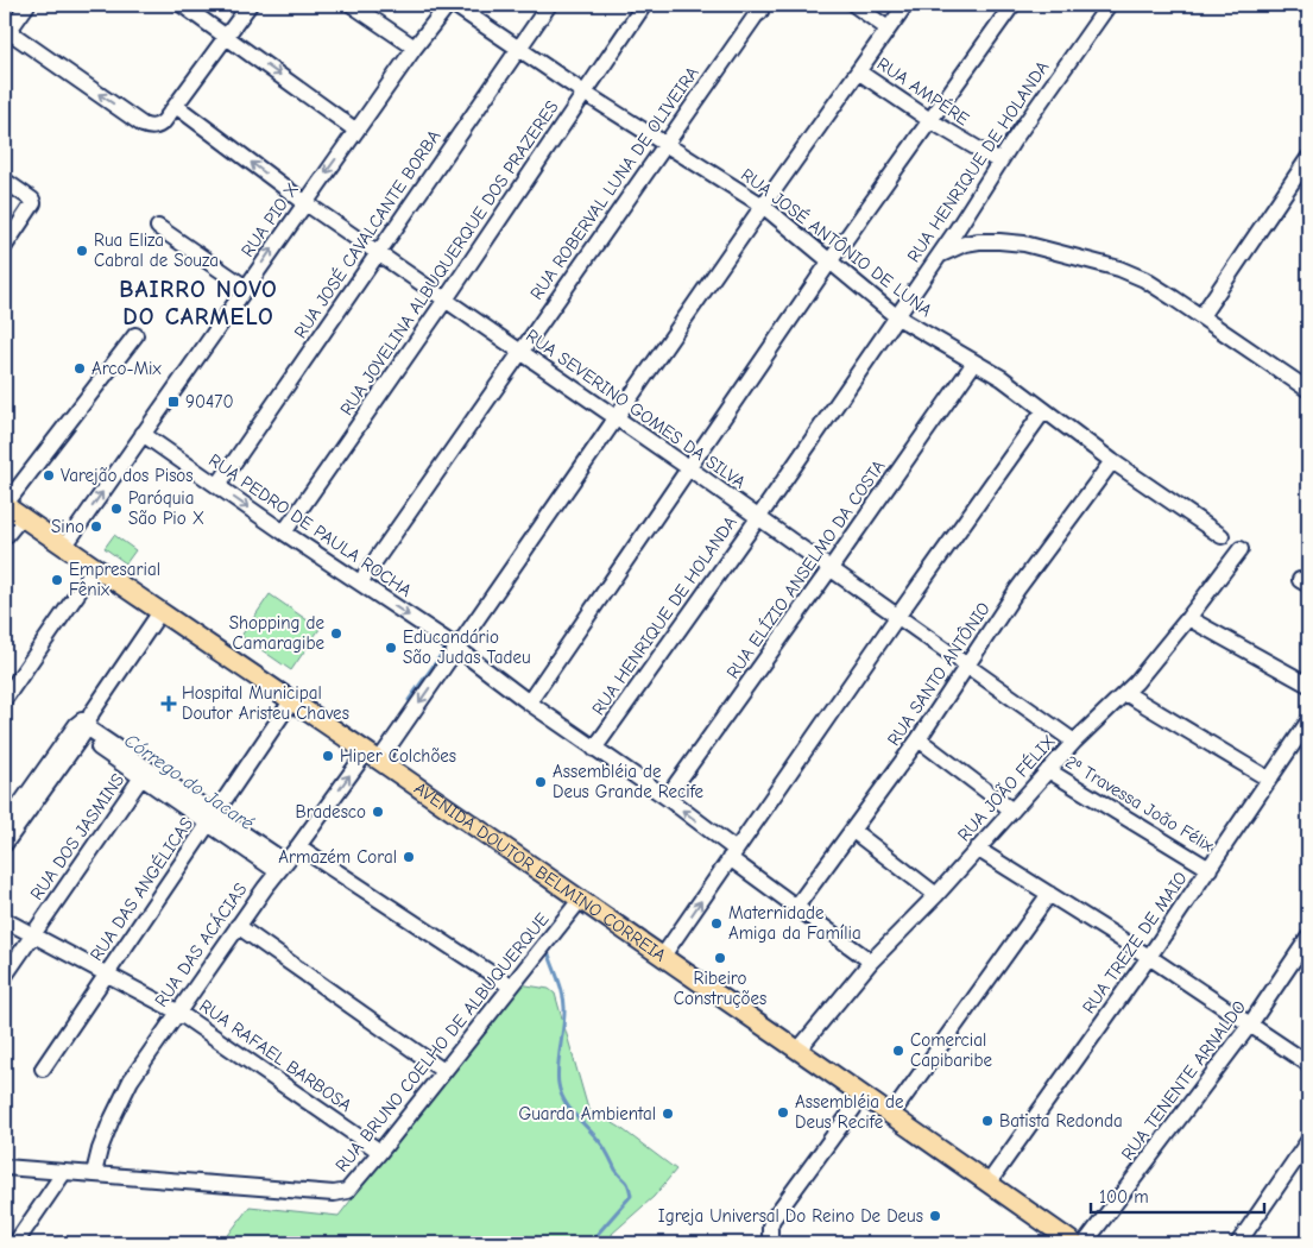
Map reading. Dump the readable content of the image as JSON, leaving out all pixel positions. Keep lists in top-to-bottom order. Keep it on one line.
{"streets":{"main road":["AVENIDA DOUTOR BELMINO CORREIA"],"street":["RUA AMPÉRE","RUA HENRIQUE DE HOLANDA","RUA ROBERVAL LUNA DE OLIVEIRA","RUA PIO X","RUA JOSÉ CAVALCANTE BORBA","RUA JOSÉ ANTÔNIO DE LUNA","RUA JOVELINA ALBUQUERQUE DOS PRAZERES","RUA SEVERINO GOMES DA SILVA","RUA PEDRO DE PAULA ROCHA","RUA ELÍZIO ANSELMO DA COSTA","RUA SANTO ANTÔNIO","RUA JOÃO FÉLIX","2ª Travessa João Félix","RUA DOS JASMINS","RUA DAS ANGÉLICAS","RUA TREZE DE MAIO","RUA DAS ACÁCIAS","RUA BRUNO COELHO DE ALBUQUERQUE","RUA RAFAEL BARBOSA","RUA TENENTE ARNALDO"]},"crossings":[["RUA AMPÉRE","RUA HENRIQUE DE HOLANDA"],["RUA AMPÉRE","RUA DAS ACÁCIAS"],["RUA HENRIQUE DE HOLANDA","RUA JOSÉ ANTÔNIO DE LUNA"],["RUA HENRIQUE DE HOLANDA","RUA SEVERINO GOMES DA SILVA"],["RUA HENRIQUE DE HOLANDA","RUA PEDRO DE PAULA ROCHA"],["RUA ROBERVAL LUNA DE OLIVEIRA","RUA JOSÉ ANTÔNIO DE LUNA"],["RUA ROBERVAL LUNA DE OLIVEIRA","RUA SEVERINO GOMES DA SILVA"],["RUA ROBERVAL LUNA DE OLIVEIRA","RUA PEDRO DE PAULA ROCHA"],["RUA PIO X","RUA SEVERINO GOMES DA SILVA"],["RUA PIO X","RUA PEDRO DE PAULA ROCHA"],["RUA PIO X","AVENIDA DOUTOR BELMINO CORREIA"],["RUA JOSÉ CAVALCANTE BORBA","RUA JOSÉ ANTÔNIO DE LUNA"],["RUA JOSÉ CAVALCANTE BORBA","RUA SEVERINO GOMES DA SILVA"],["RUA JOSÉ CAVALCANTE BORBA","RUA PEDRO DE PAULA ROCHA"],["RUA JOSÉ ANTÔNIO DE LUNA","RUA JOVELINA ALBUQUERQUE DOS PRAZERES"],["RUA JOSÉ ANTÔNIO DE LUNA","RUA ELÍZIO ANSELMO DA COSTA"],["RUA JOSÉ ANTÔNIO DE LUNA","RUA SANTO ANTÔNIO"],["RUA JOSÉ ANTÔNIO DE LUNA","RUA DAS ACÁCIAS"],["RUA JOVELINA ALBUQUERQUE DOS PRAZERES","RUA SEVERINO GOMES DA SILVA"],["RUA JOVELINA ALBUQUERQUE DOS PRAZERES","RUA PEDRO DE PAULA ROCHA"],["RUA SEVERINO GOMES DA SILVA","RUA ELÍZIO ANSELMO DA COSTA"],["RUA SEVERINO GOMES DA SILVA","RUA SANTO ANTÔNIO"],["RUA SEVERINO GOMES DA SILVA","RUA JOÃO FÉLIX"],["RUA SEVERINO GOMES DA SILVA","RUA DAS ACÁCIAS"],["RUA PEDRO DE PAULA ROCHA","RUA ELÍZIO ANSELMO DA COSTA"],["RUA PEDRO DE PAULA ROCHA","RUA SANTO ANTÔNIO"],["RUA PEDRO DE PAULA ROCHA","RUA JOÃO FÉLIX"],["RUA PEDRO DE PAULA ROCHA","RUA DAS ACÁCIAS"],["RUA JOÃO FÉLIX","2ª Travessa João Félix"],["RUA JOÃO FÉLIX","AVENIDA DOUTOR BELMINO CORREIA"],["2ª Travessa João Félix","RUA TREZE DE MAIO"],["RUA DOS JASMINS","RUA RAFAEL BARBOSA"],["AVENIDA DOUTOR BELMINO CORREIA","RUA DAS ANGÉLICAS"],["AVENIDA DOUTOR BELMINO CORREIA","RUA TREZE DE MAIO"],["AVENIDA DOUTOR BELMINO CORREIA","RUA DAS ACÁCIAS"],["AVENIDA DOUTOR BELMINO CORREIA","RUA BRUNO COELHO DE ALBUQUERQUE"],["AVENIDA DOUTOR BELMINO CORREIA","RUA TENENTE ARNALDO"],["RUA DAS ANGÉLICAS","RUA RAFAEL BARBOSA"],["RUA DAS ACÁCIAS","RUA BRUNO COELHO DE ALBUQUERQUE"],["RUA DAS ACÁCIAS","RUA RAFAEL BARBOSA"],["RUA BRUNO COELHO DE ALBUQUERQUE","RUA RAFAEL BARBOSA"]],"districts":["BAIRRO NOVO DO CARMELO"],"water":["Córrego do Jacaré"],"places":{"other":["Rua Eliza Cabral de Souza","Arco-Mix","Varejão dos Pisos","Paróquia São Pio X","Sino","Empresarial Fênix","Shopping de Camaragibe","Educandário São Judas Tadeu","Hiper Colchões","Assembléia de Deus Grande Recife","Bradesco","Armazém Coral","Maternidade Amiga da Família","Ribeiro Construções","Comercial Capibaribe","Assembléia de Deus Recife","Guarda Ambiental","Batista Redonda","Igreja Universal Do Reino De Deus"],"transit":["90470"],"health":["Hospital Municipal Doutor Aristeu Chaves"]},"scale_bar":"100 m"}
